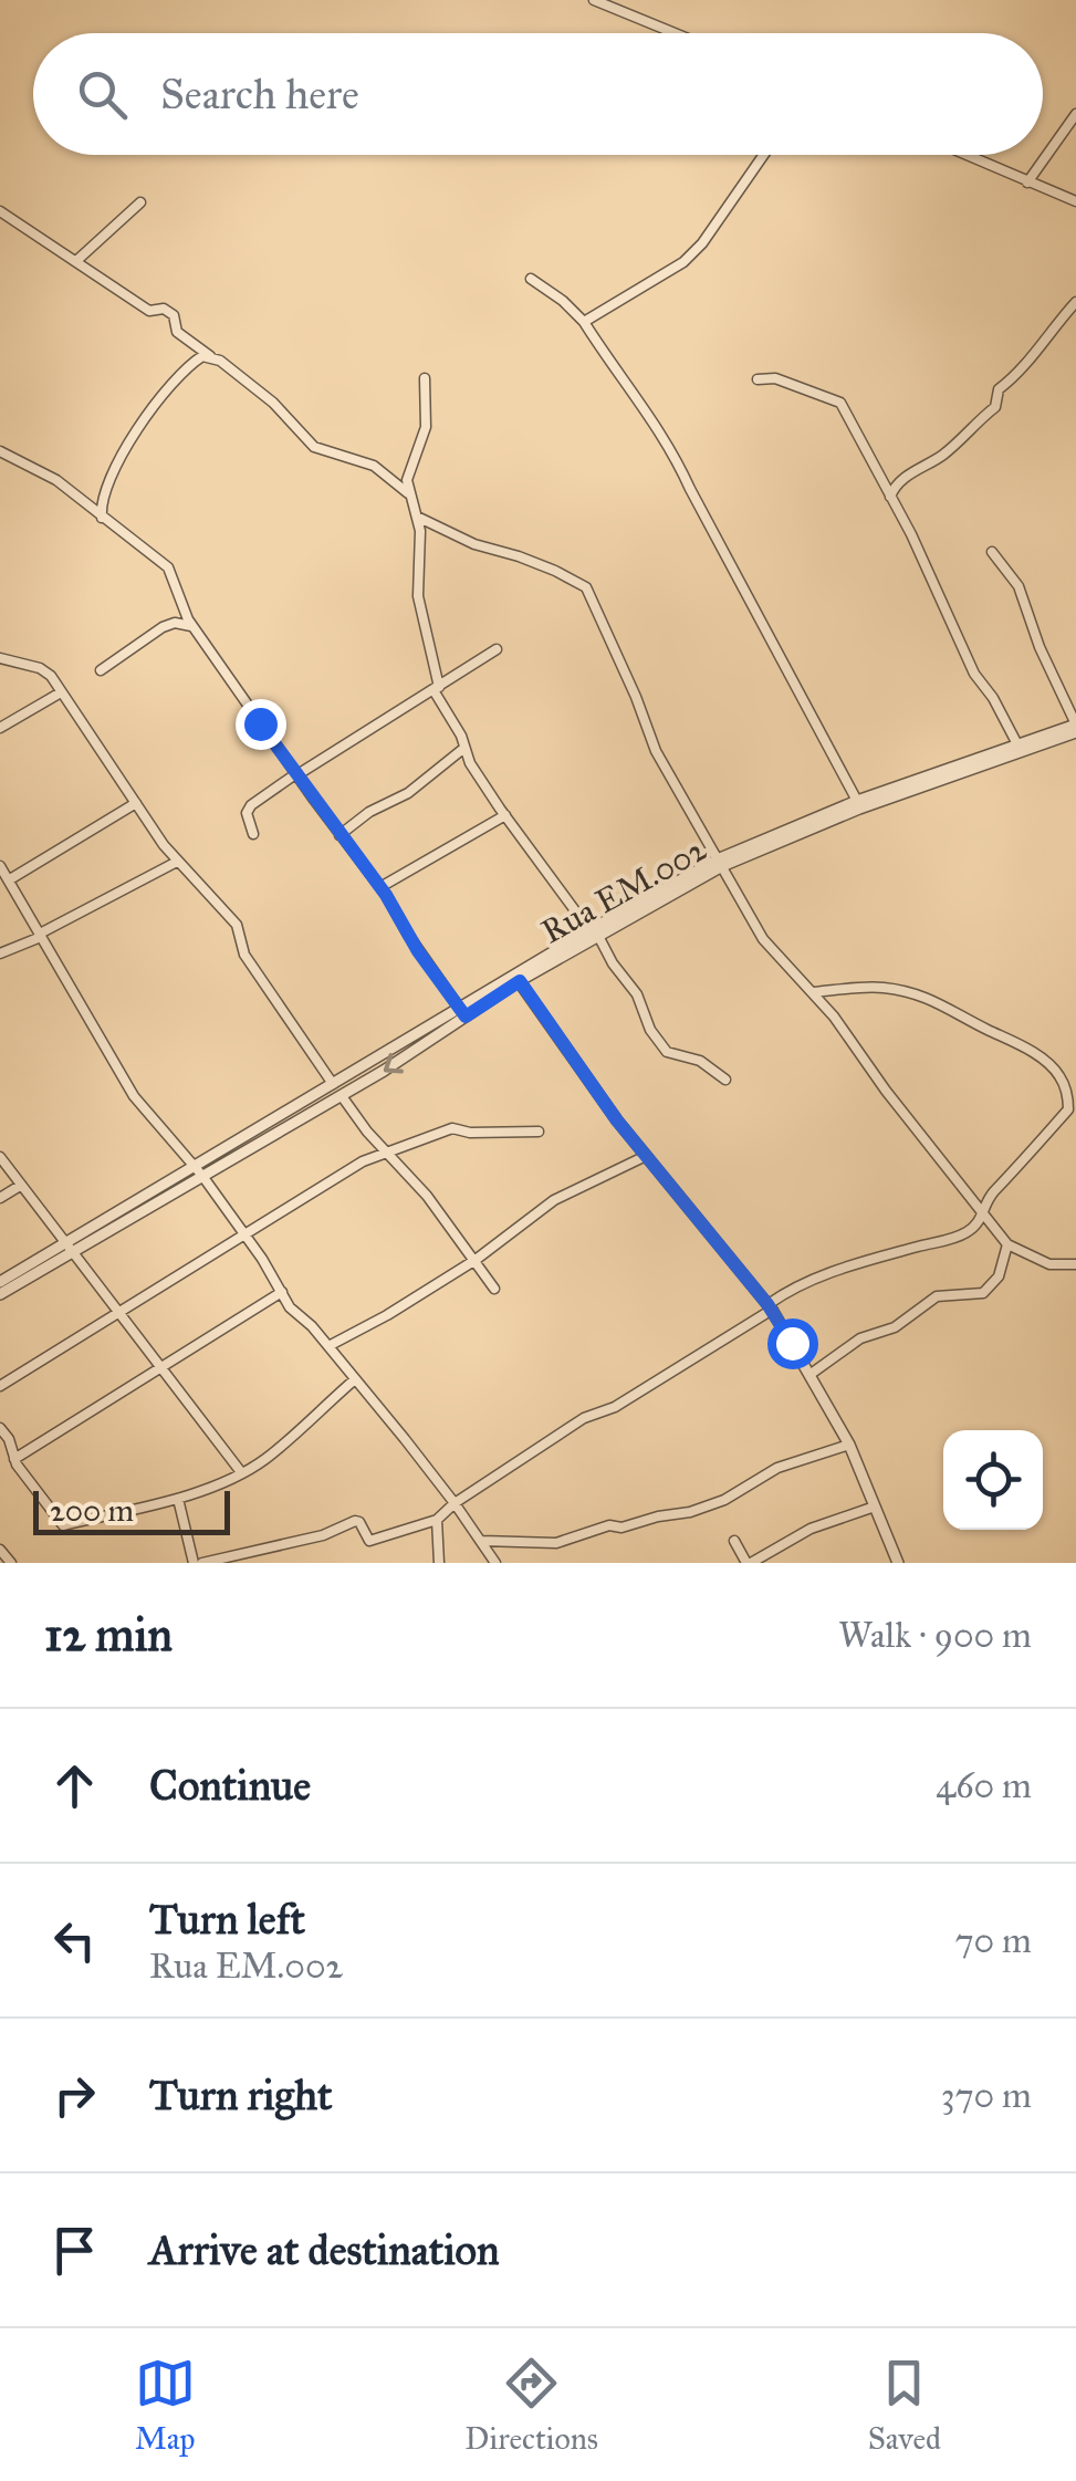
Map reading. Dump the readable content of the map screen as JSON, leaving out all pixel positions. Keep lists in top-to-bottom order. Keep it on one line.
{"streets":{"street":["Rua EM.002"]},"scale_bar":"200 m","page":{"search":"Search here","scale":"200 m","heading":["12 min","Walk · 900 m"],"list":[["Continue","460 m"],["Turn left","Rua EM.002","70 m"],["Turn right","370 m"],"Arrive at destination"],"nav":["Map","Directions","Saved"]}}
